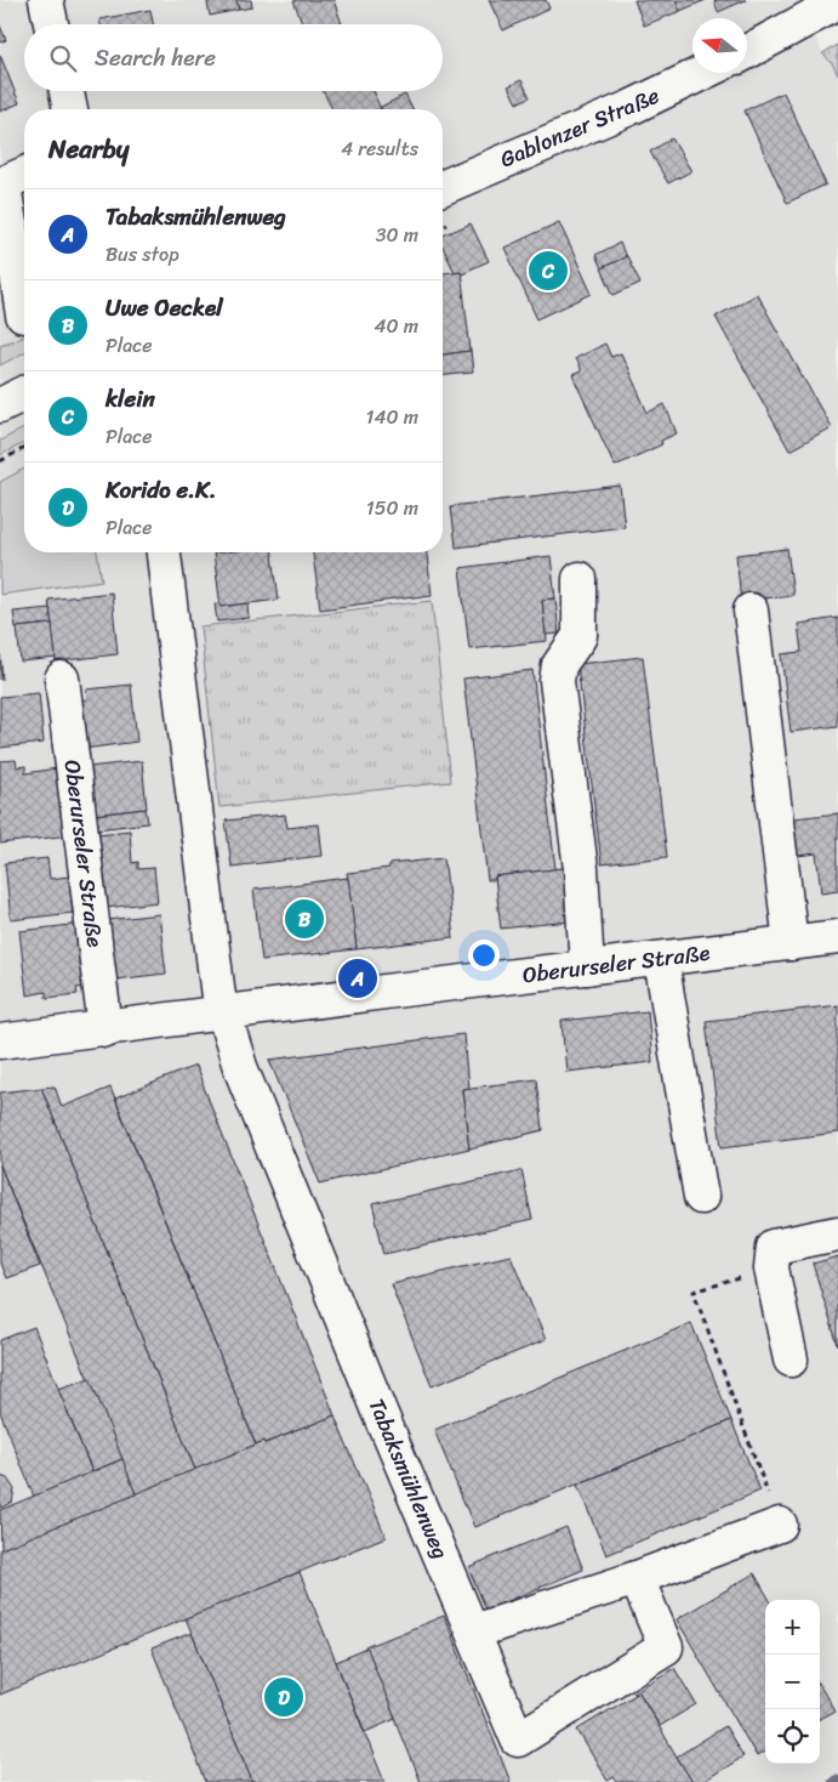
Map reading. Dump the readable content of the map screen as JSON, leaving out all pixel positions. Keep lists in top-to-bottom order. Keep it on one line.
{"streets":{"street":["Gablonzer Straße","Oberurseler Straße","Tabaksmühlenweg"]},"crossings":[["Oberurseler Straße","Tabaksmühlenweg"]],"north":"left","page":{"search":"Search here","heading":["Nearby","4 results"],"list":[{"mark":"A","name":"Tabaksmühlenweg","note":"Bus stop","value":"30 m"},{"mark":"B","name":"Uwe Oeckel","note":"Place","value":"40 m"},{"mark":"C","name":"klein","note":"Place","value":"140 m"},{"mark":"D","name":"Korido e.K.","note":"Place","value":"150 m"}],"pins":["C","B","A","D"],"map_buttons":["+","−"]}}
